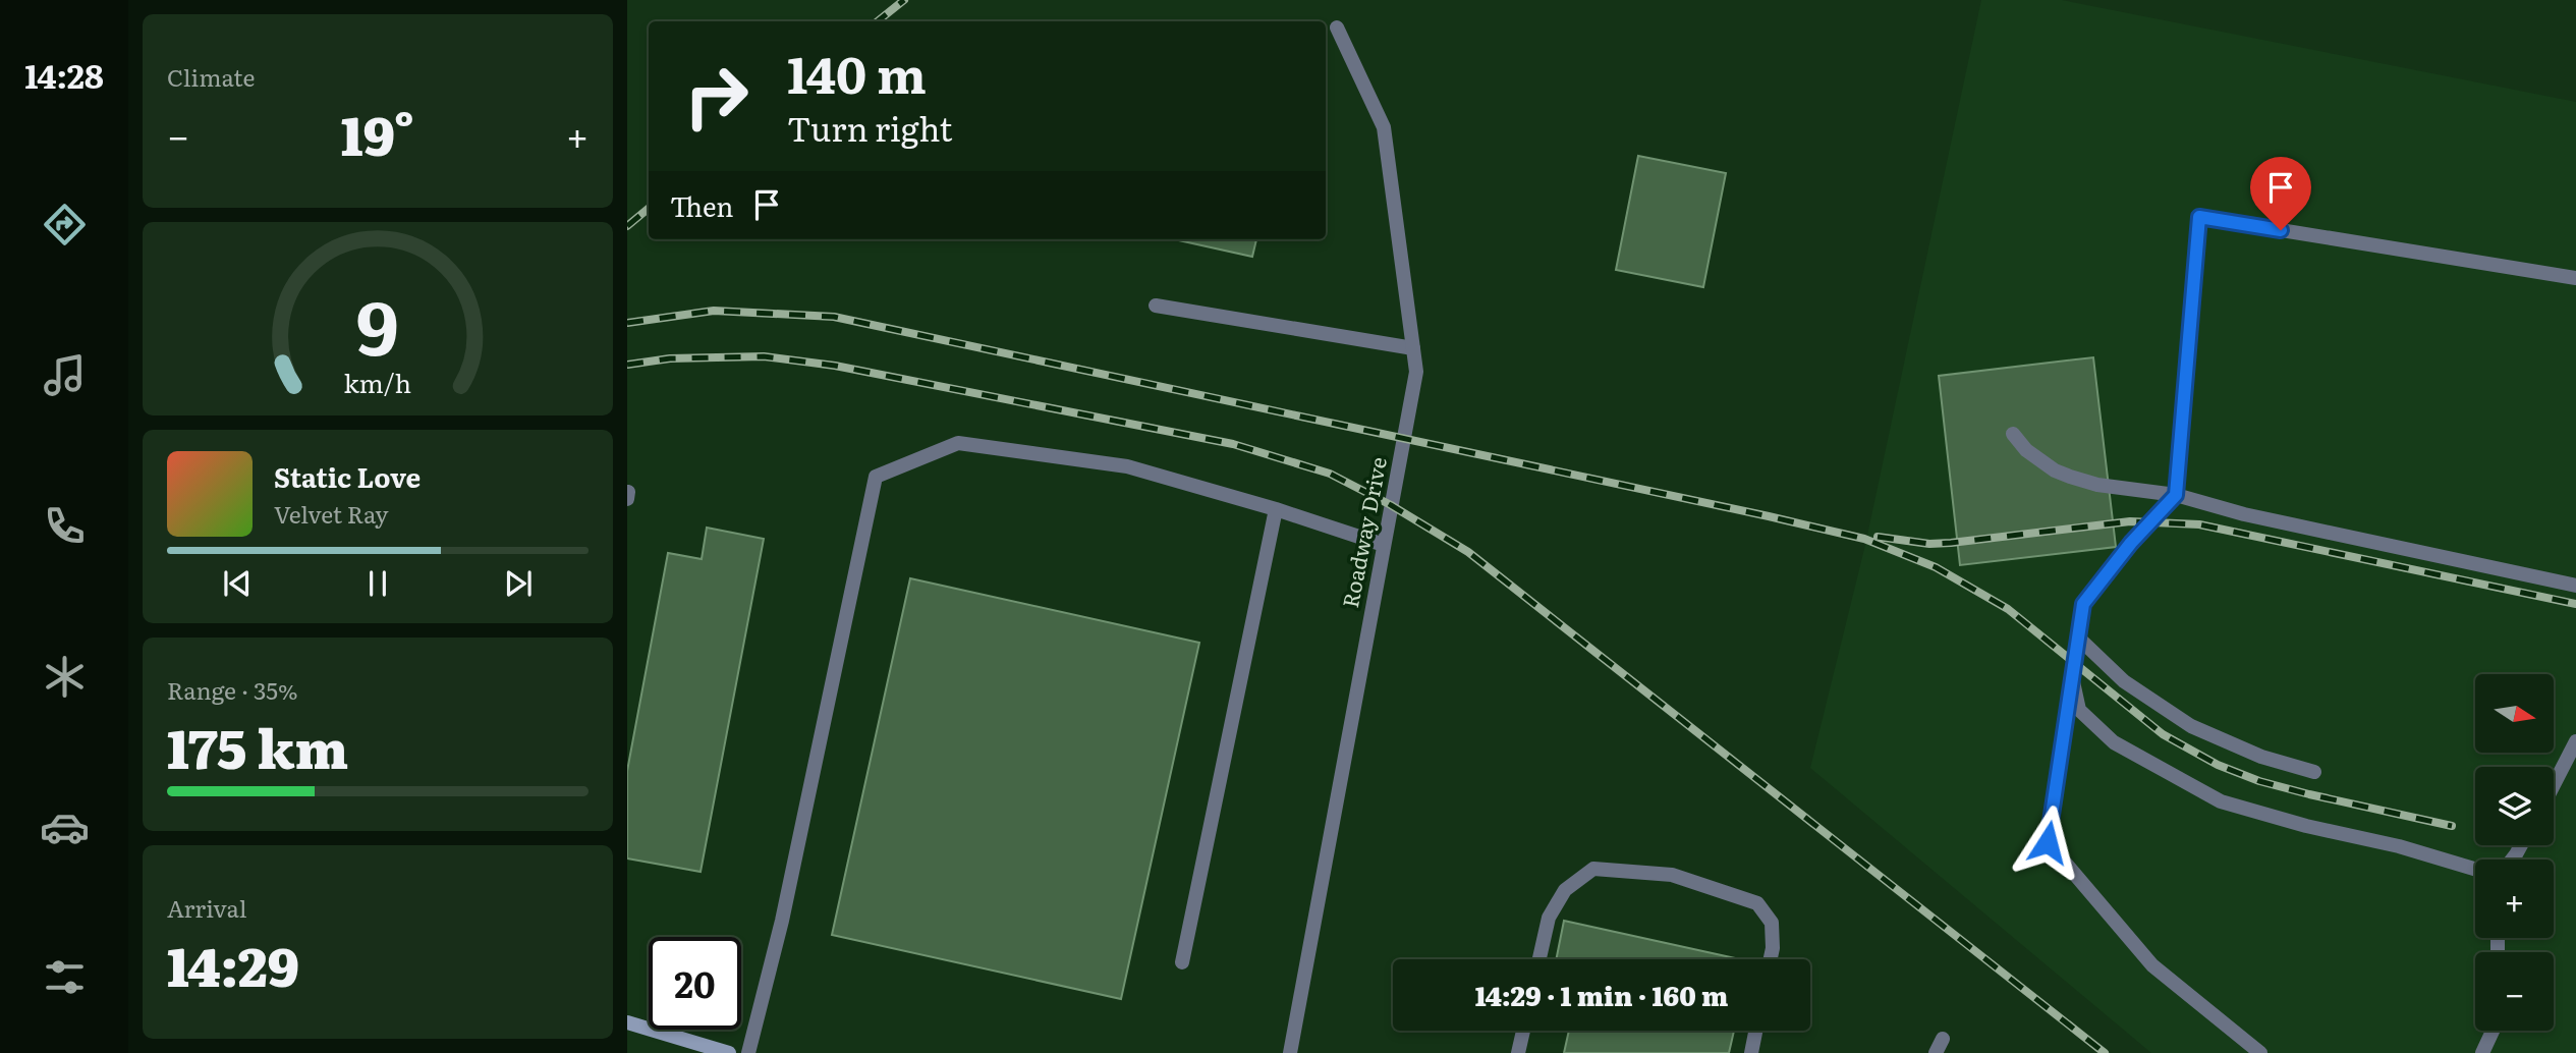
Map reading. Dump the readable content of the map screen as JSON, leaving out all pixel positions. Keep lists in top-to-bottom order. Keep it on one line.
{"streets":{"street":["Roadway Drive"]},"north":"right","page":{"tabs":"14:28","tile":["Climate",["Range · 35%","175 km"],["Arrival","14:29"]],"turn":["140 m","Turn right"],"heat":["−","19°","+"],"then":"Then","song":["Static Love","Velvet Ray"],"map_buttons":["+","−"],"limit":"20","trip":"14:29 · 1 min · 160 m","gauge":["9","km/h"]}}
